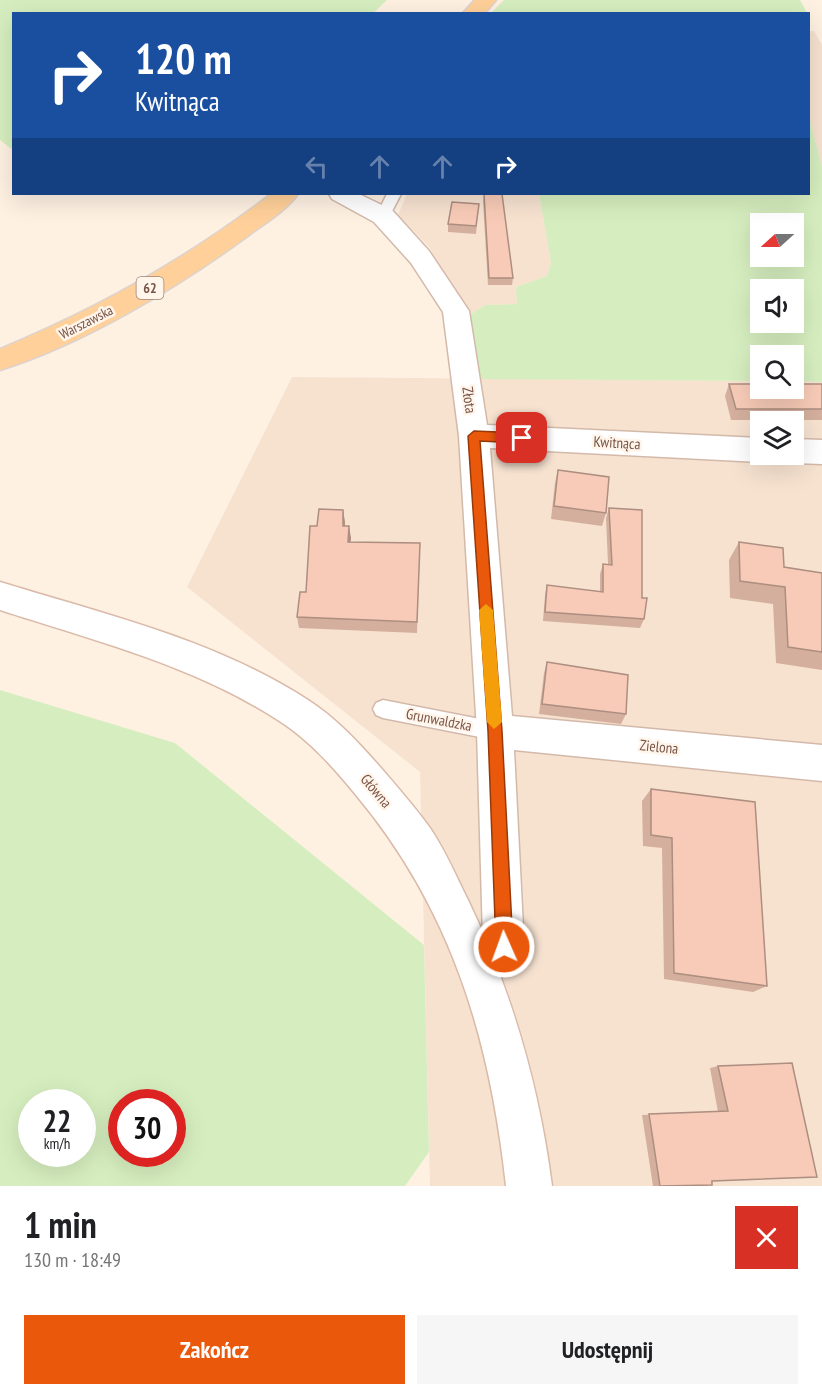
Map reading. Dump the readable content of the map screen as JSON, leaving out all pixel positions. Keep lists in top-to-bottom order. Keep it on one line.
{"streets":{"main road":["62","Warszawska"],"street":["Złota","Kwitnąca","Zielona","Główna"],"lane":["Grunwaldzka"]},"crossings":[["Złota","Kwitnąca"],["Złota","Grunwaldzka"],["Złota","Zielona"],["Złota","Główna"],["Grunwaldzka","Zielona"]],"north":"left","page":{"turn":["120 m","Kwitnąca"],"speed":"22 km/h","limit":"30","heading":["1 min","130 m · 18:49"],"buttons":["Zakończ","Udostępnij"]}}
